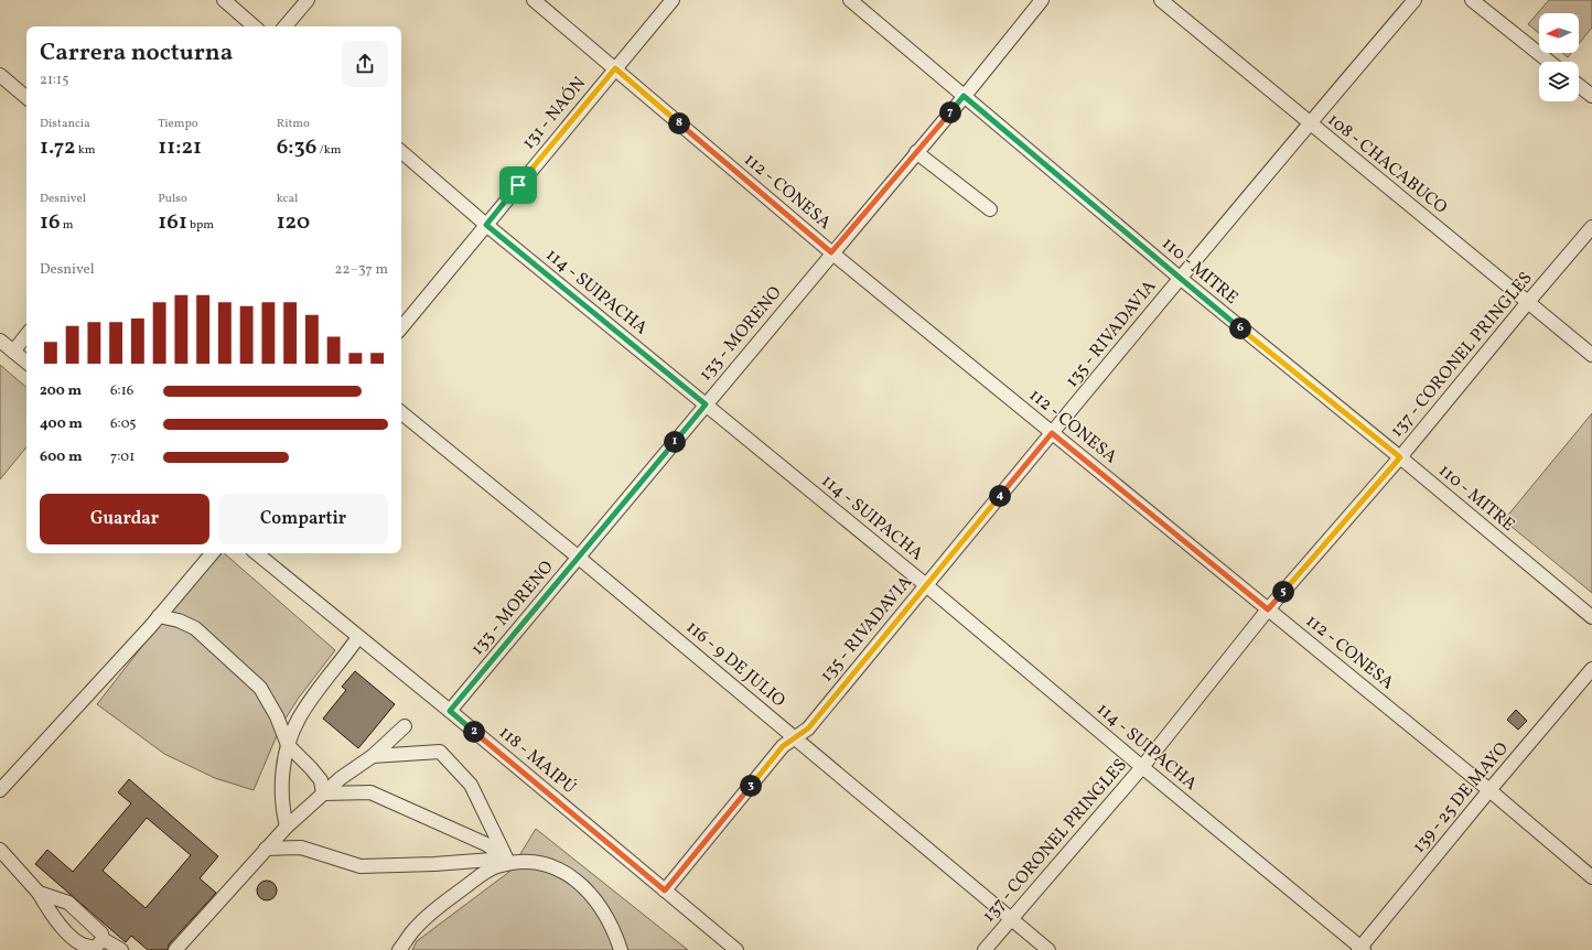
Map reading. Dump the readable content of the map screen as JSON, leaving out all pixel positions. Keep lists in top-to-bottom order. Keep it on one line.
{"streets":{"street":["131 - NAÓN","108 - CHACABUCO","112 - CONESA","110 - MITRE","114 - SUIPACHA","133 - MORENO","135 - RIVADAVIA","137 - CORONEL PRINGLES","116 - 9 DE JULIO","118 - MAIPÚ","139 - 25 DE MAYO"]},"crossings":[["131 - NAÓN","112 - CONESA"],["131 - NAÓN","114 - SUIPACHA"],["108 - CHACABUCO","135 - RIVADAVIA"],["108 - CHACABUCO","137 - CORONEL PRINGLES"],["112 - CONESA","133 - MORENO"],["112 - CONESA","135 - RIVADAVIA"],["112 - CONESA","137 - CORONEL PRINGLES"],["112 - CONESA","139 - 25 DE MAYO"],["110 - MITRE","133 - MORENO"],["110 - MITRE","135 - RIVADAVIA"],["110 - MITRE","137 - CORONEL PRINGLES"],["114 - SUIPACHA","133 - MORENO"],["114 - SUIPACHA","135 - RIVADAVIA"],["114 - SUIPACHA","137 - CORONEL PRINGLES"],["114 - SUIPACHA","139 - 25 DE MAYO"],["133 - MORENO","116 - 9 DE JULIO"],["133 - MORENO","118 - MAIPÚ"],["135 - RIVADAVIA","116 - 9 DE JULIO"],["135 - RIVADAVIA","118 - MAIPÚ"],["137 - CORONEL PRINGLES","116 - 9 DE JULIO"]],"north":"left","page":{"heading":["Carrera nocturna","21:15"],"pins":["7","8","6","1","4","5","2","3"],"stats":[["Distancia","1.72 km"],["Tiempo","11:21"],["Ritmo","6:36 /km"],["Desnivel","16 m"],["Pulso","161 bpm"],["kcal","120"]],"chart":["Desnivel","22–37 m"],"list":[{"name":"200 m","note":"6:16"},{"name":"400 m","note":"6:05"},{"name":"600 m","note":"7:01"}],"buttons":["Guardar","Compartir"]}}
